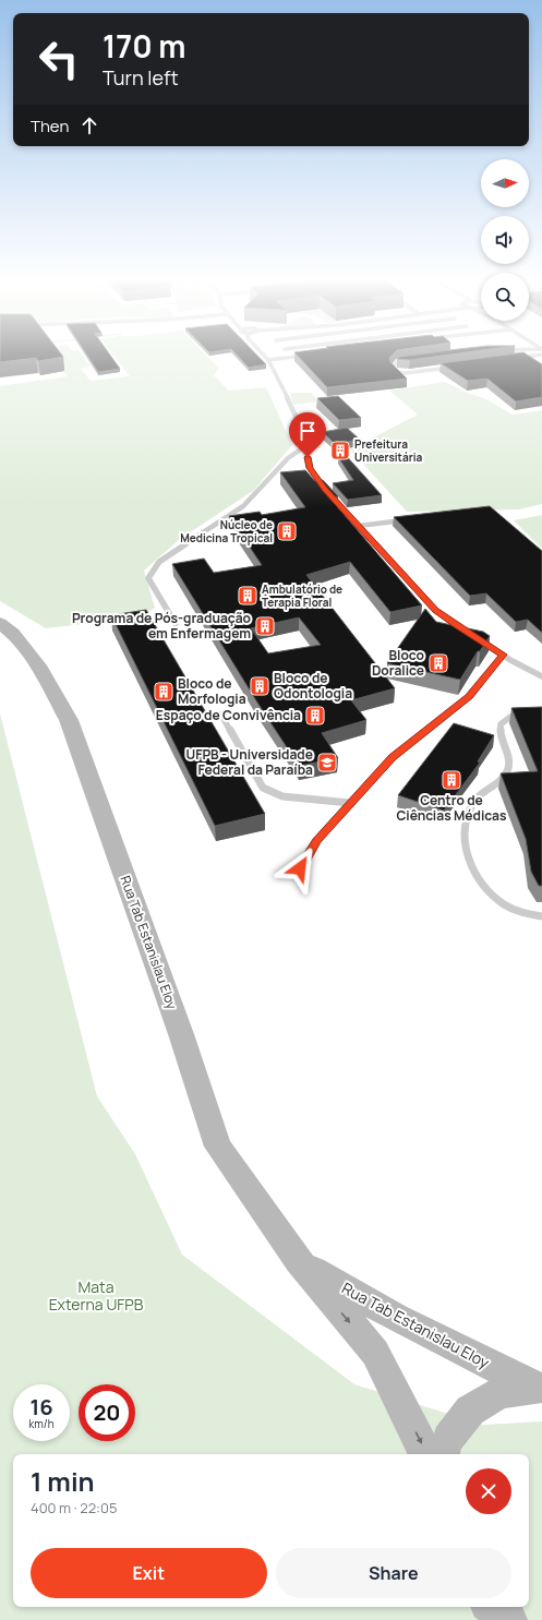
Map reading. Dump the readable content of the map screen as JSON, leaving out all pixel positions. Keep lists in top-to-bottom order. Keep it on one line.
{"streets":{"street":["Rua Tab Estanislau Eloy"]},"parks":["Mata Externa UFPB"],"places":{"building":["Prefeitura Universitária","Núcleo de Medicina Tropical","Ambulatório de Terapia Floral","Programa de Pós-graduação em Enfermagem","Bloco Doralice","Bloco de Odontologia","Bloco de Morfologia","Espaço de Convivência","Centro de Ciências Médicas"],"school or university":["UFPB - Universidade Federal da Paraíba"]},"north":"right","page":{"turn":["170 m","Turn left"],"then":"Then","speed":"16 km/h","limit":"20","heading":["1 min","400 m · 22:05"],"buttons":["Exit","Share"]}}
